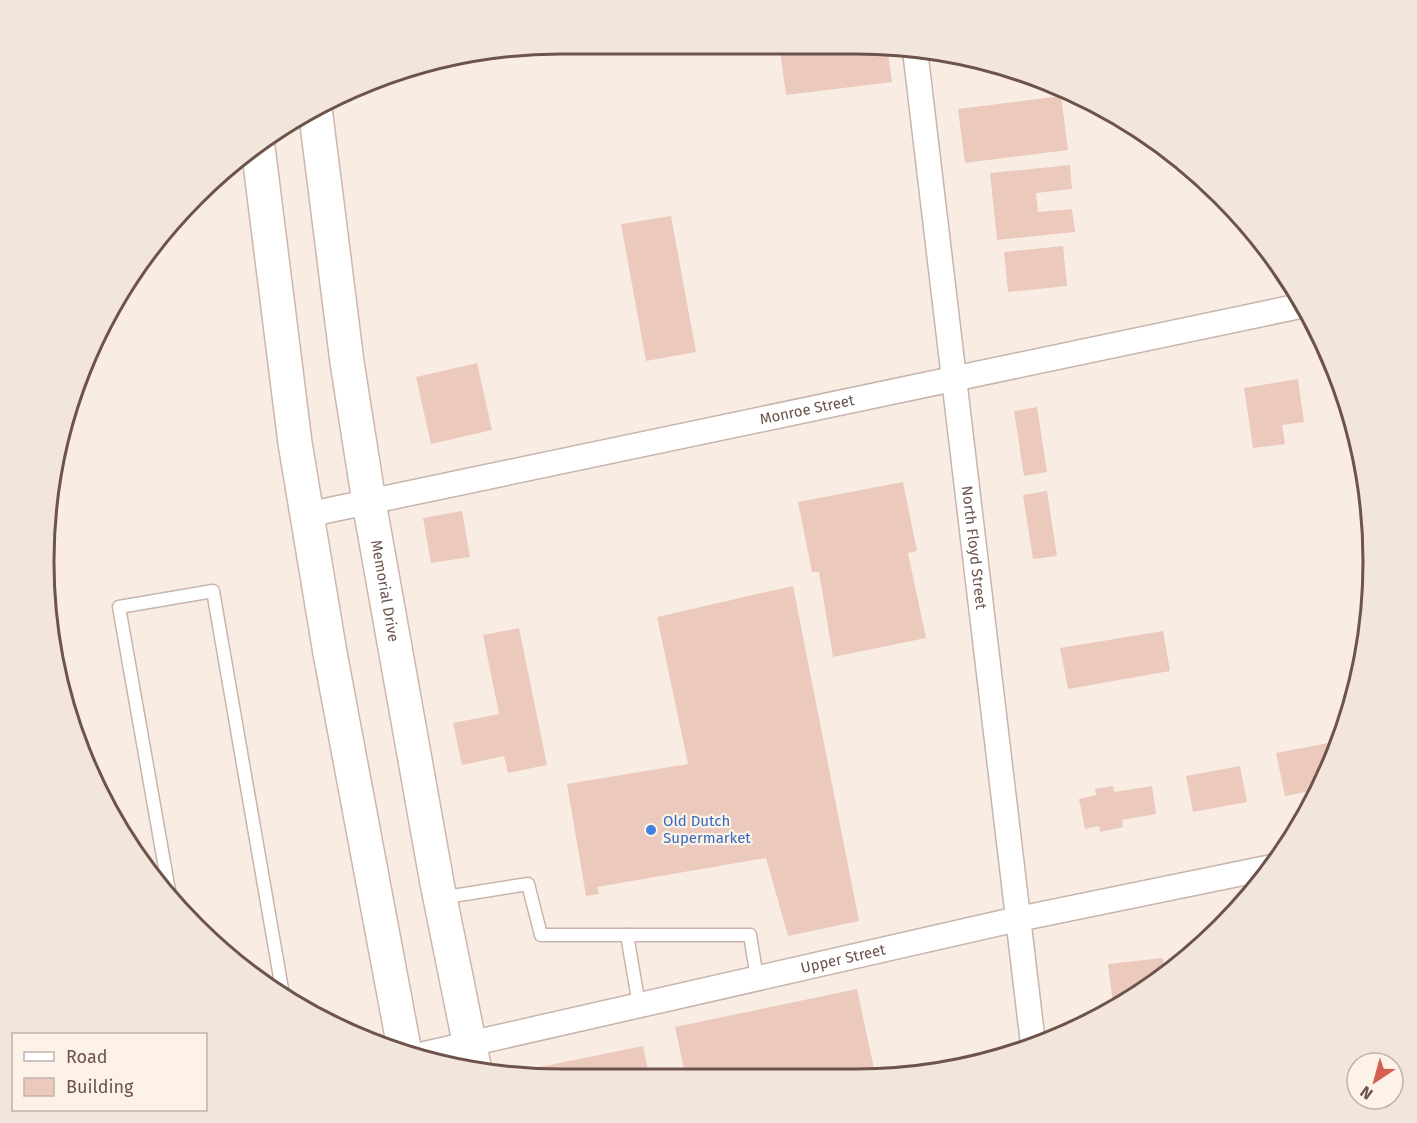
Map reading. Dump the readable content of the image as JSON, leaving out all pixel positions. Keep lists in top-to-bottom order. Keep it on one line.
{"streets":{"main road":["Memorial Drive"],"street":["Monroe Street","North Floyd Street","Upper Street"]},"crossings":[["Monroe Street","North Floyd Street"],["Monroe Street","Memorial Drive"],["North Floyd Street","Upper Street"],["Memorial Drive","Upper Street"]],"places":["Old Dutch Supermarket"],"legend":["Road","Building"],"north":"bottom left"}
